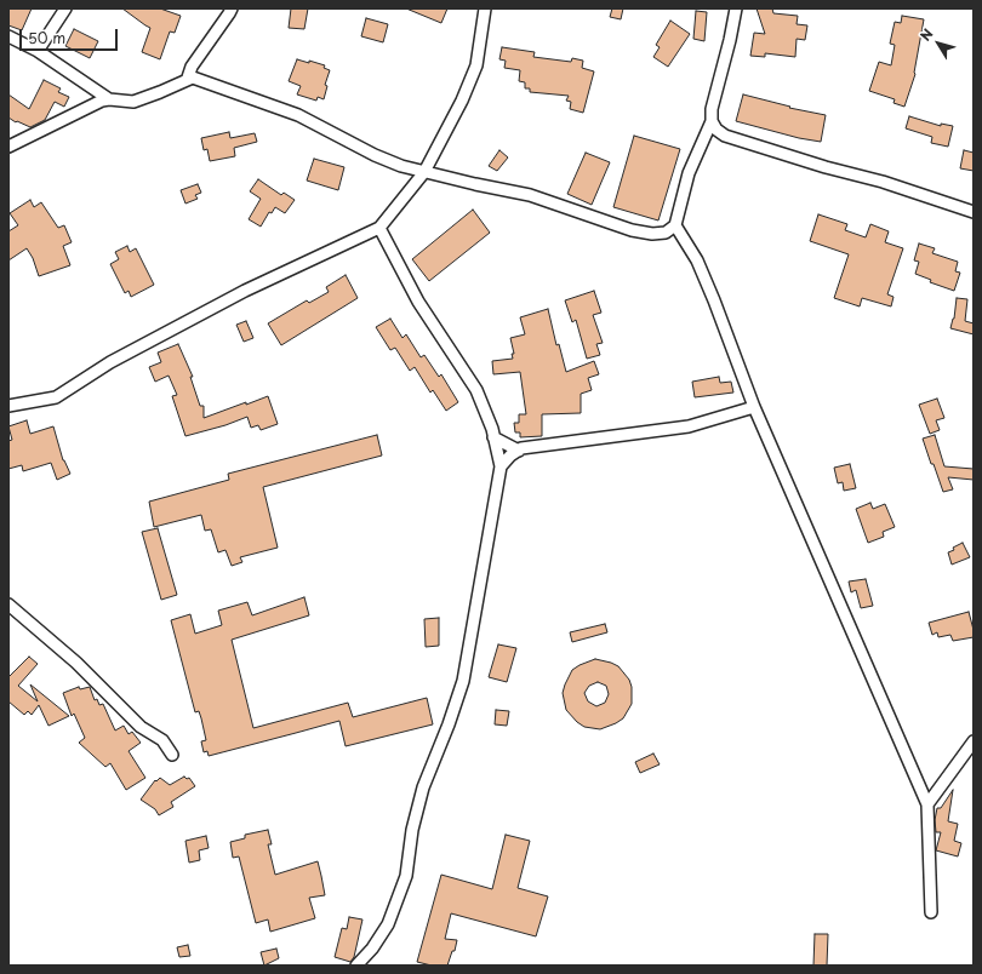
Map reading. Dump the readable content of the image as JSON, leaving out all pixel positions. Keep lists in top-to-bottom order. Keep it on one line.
{"scale_bar":"50 m","north":"top left"}
